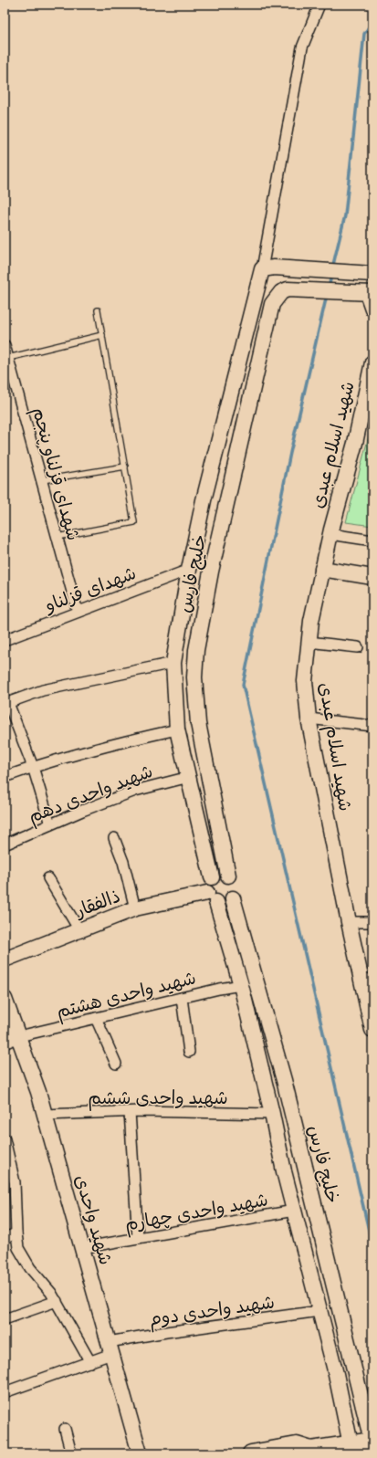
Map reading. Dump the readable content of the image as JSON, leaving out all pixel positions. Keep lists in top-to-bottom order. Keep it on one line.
{"streets":{"main road":["شهید اسلام عبدی","خلیج فارس","ذالفقار","شهید واحدی"],"street":["شهدای قزلناو پنجم","شهدای قزلناو","شهید واحدی دهم","شهید واحدی هشتم","شهید واحدی ششم","شهید واحدی چهارم","شهید واحدی دوم"]},"crossings":[["شهدای قزلناو پنجم","شهدای قزلناو"],["خلیج فارس","ذالفقار"],["شهید واحدی هشتم","شهید واحدی"],["شهید واحدی ششم","شهید واحدی"],["شهید واحدی چهارم","شهید واحدی"],["شهید واحدی","شهید واحدی دوم"]]}
